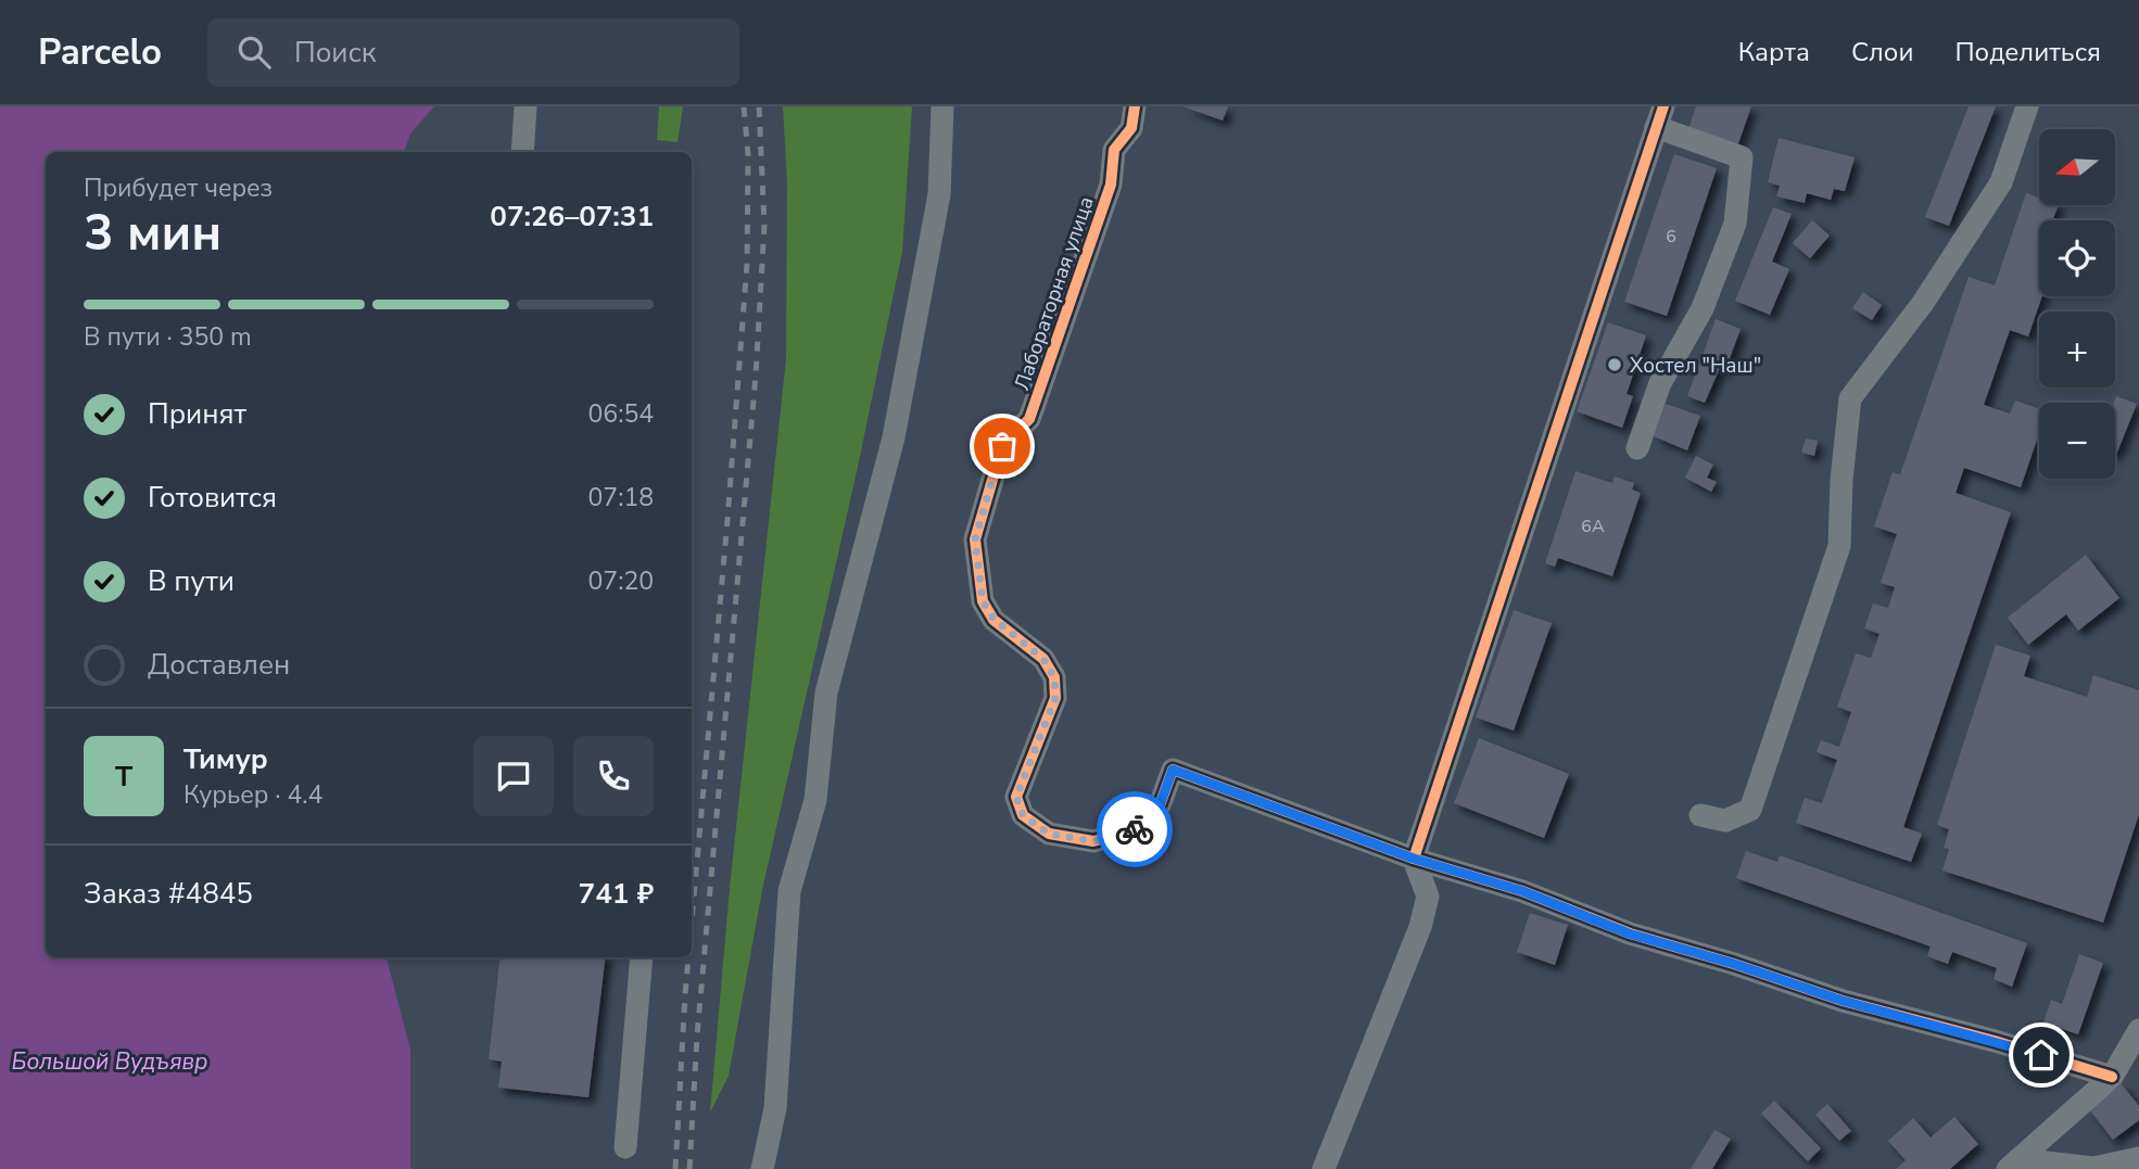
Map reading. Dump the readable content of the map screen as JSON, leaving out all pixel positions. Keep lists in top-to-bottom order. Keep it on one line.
{"streets":{"street":["Лабораторная улица"]},"water":["Большой Вудъявр"],"places":["Хостел \"Наш\""],"house_numbers":["6","6А"],"north":"left","page":{"header":"Parcelo","search":"Поиск","nav":["Карта","Слои","Поделиться"],"map_buttons":["+","−"],"heading":["3 мин","Прибудет через","07:26–07:31"],"panel":["Тимур","Курьер · 4.4","Заказ #4845","741 ₽"],"bar":"В пути · 350 m","list":[["Принят","06:54"],["Готовится","07:18"],["В пути","07:20"],"Доставлен"],"round":"Т"}}
